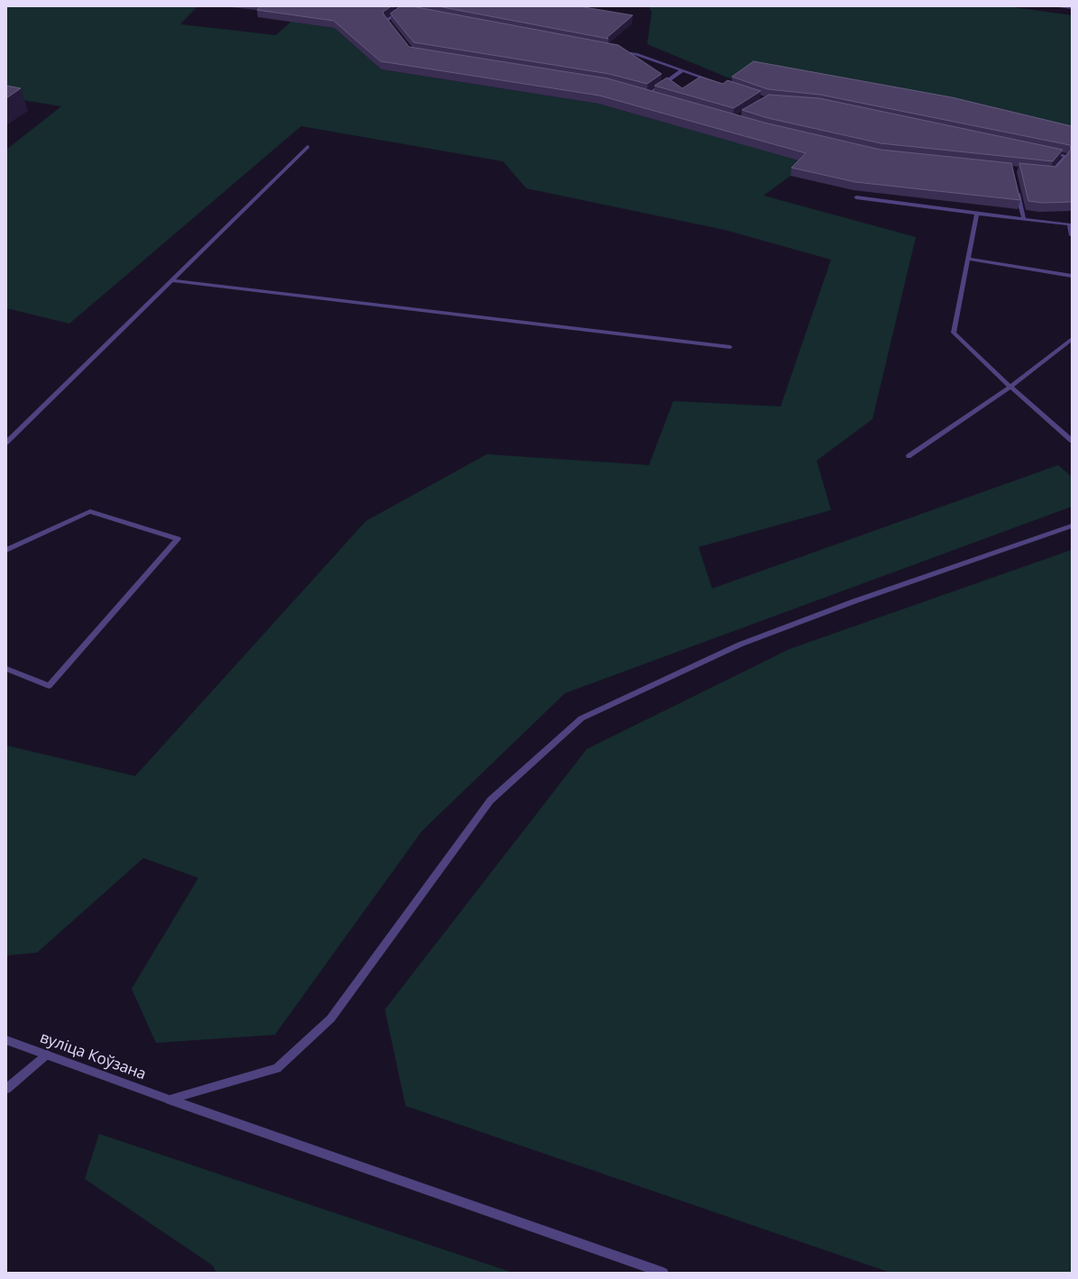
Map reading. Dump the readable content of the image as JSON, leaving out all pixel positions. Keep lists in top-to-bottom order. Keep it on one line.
{"streets":{"street":["вуліца Коўзана"]}}
